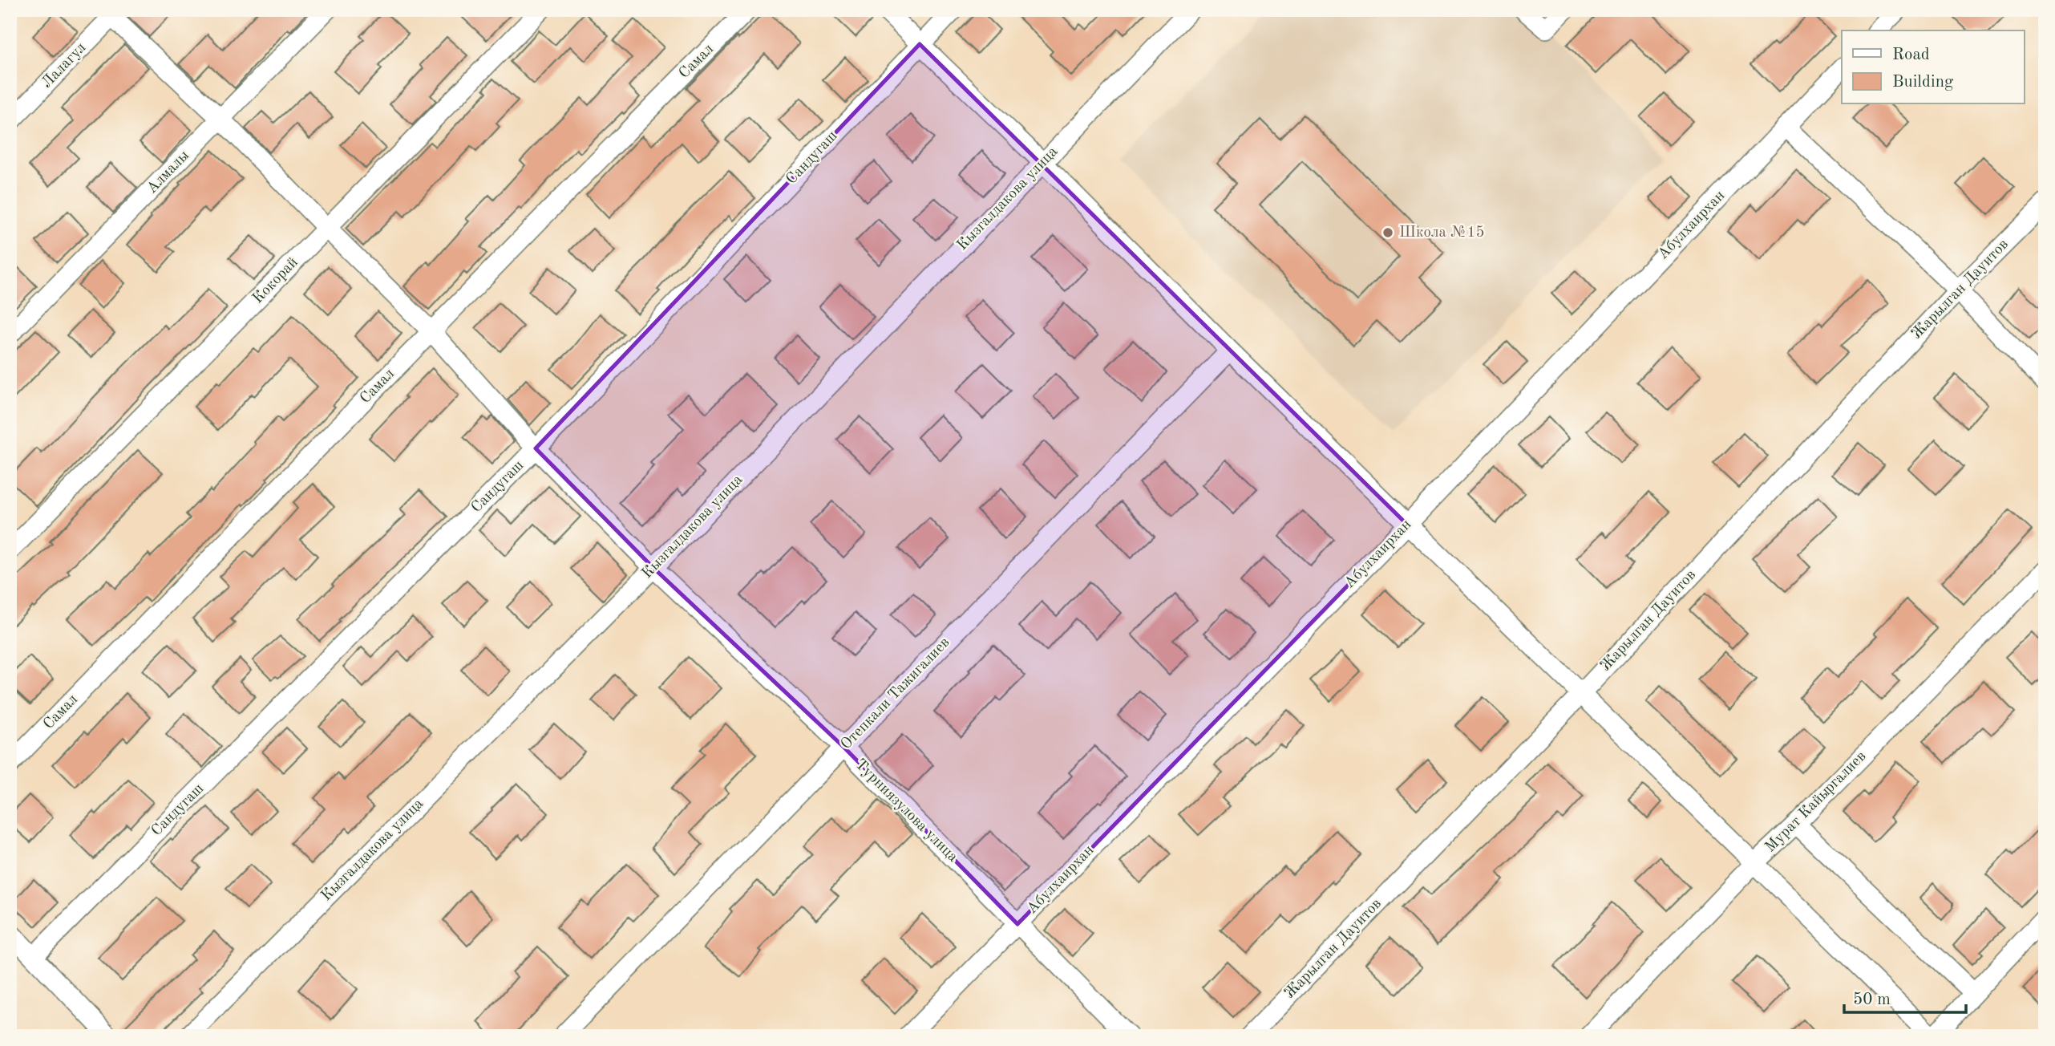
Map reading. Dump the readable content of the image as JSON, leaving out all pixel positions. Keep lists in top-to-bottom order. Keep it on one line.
{"streets":{"street":["Самал","Лалагул","Сандугаш","Алмалы","Кызгалдакова улица","Абулхаирхан","Кокорай","Жарылган Дауитов","Отепкали Тажигалиев","Мурат Кайыргалиев","Турниязулова улица"]},"crossings":[["Самал","Турниязулова улица"],["Лалагул","Турниязулова улица"],["Сандугаш","Турниязулова улица"],["Алмалы","Турниязулова улица"],["Кызгалдакова улица","Турниязулова улица"],["Абулхаирхан","Турниязулова улица"],["Кокорай","Турниязулова улица"],["Отепкали Тажигалиев","Турниязулова улица"]],"places":["Школа №15"],"legend":["Road","Building"],"scale_bar":"50 m"}
